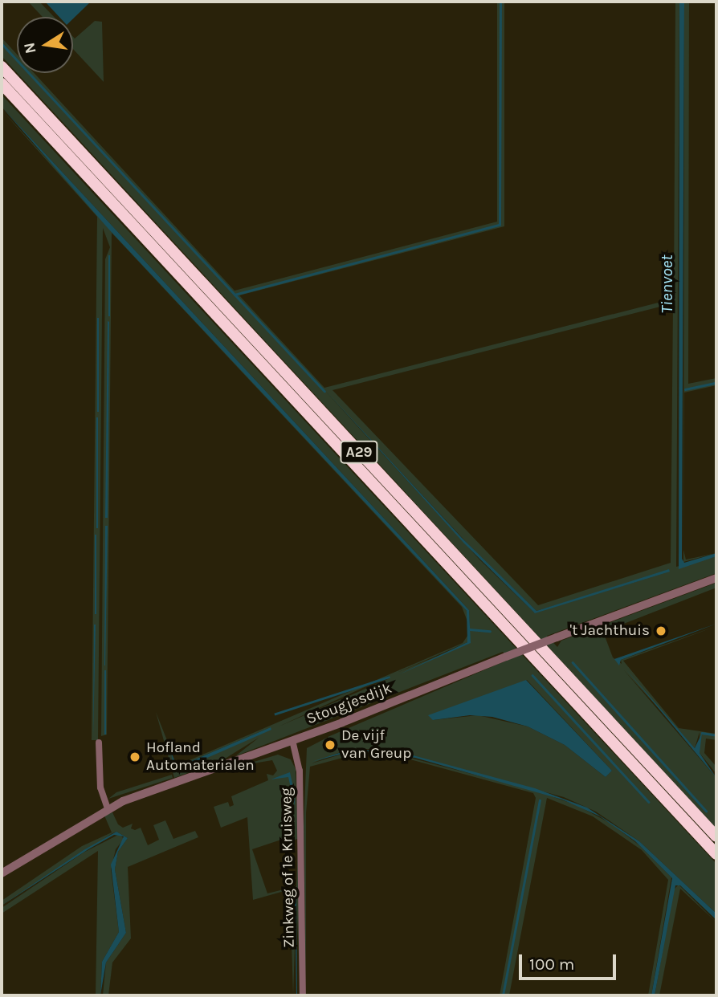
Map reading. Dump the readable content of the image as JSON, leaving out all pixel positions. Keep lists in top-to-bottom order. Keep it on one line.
{"streets":{"highway":["A29"],"street":["Stougjesdijk","Zinkweg of 1e Kruisweg"]},"crossings":[["Stougjesdijk","Zinkweg of 1e Kruisweg"]],"water":["Tienvoet"],"places":["'t Jachthuis","De vijf van Greup","Hofland Automaterialen"],"scale_bar":"100 m","north":"left"}
